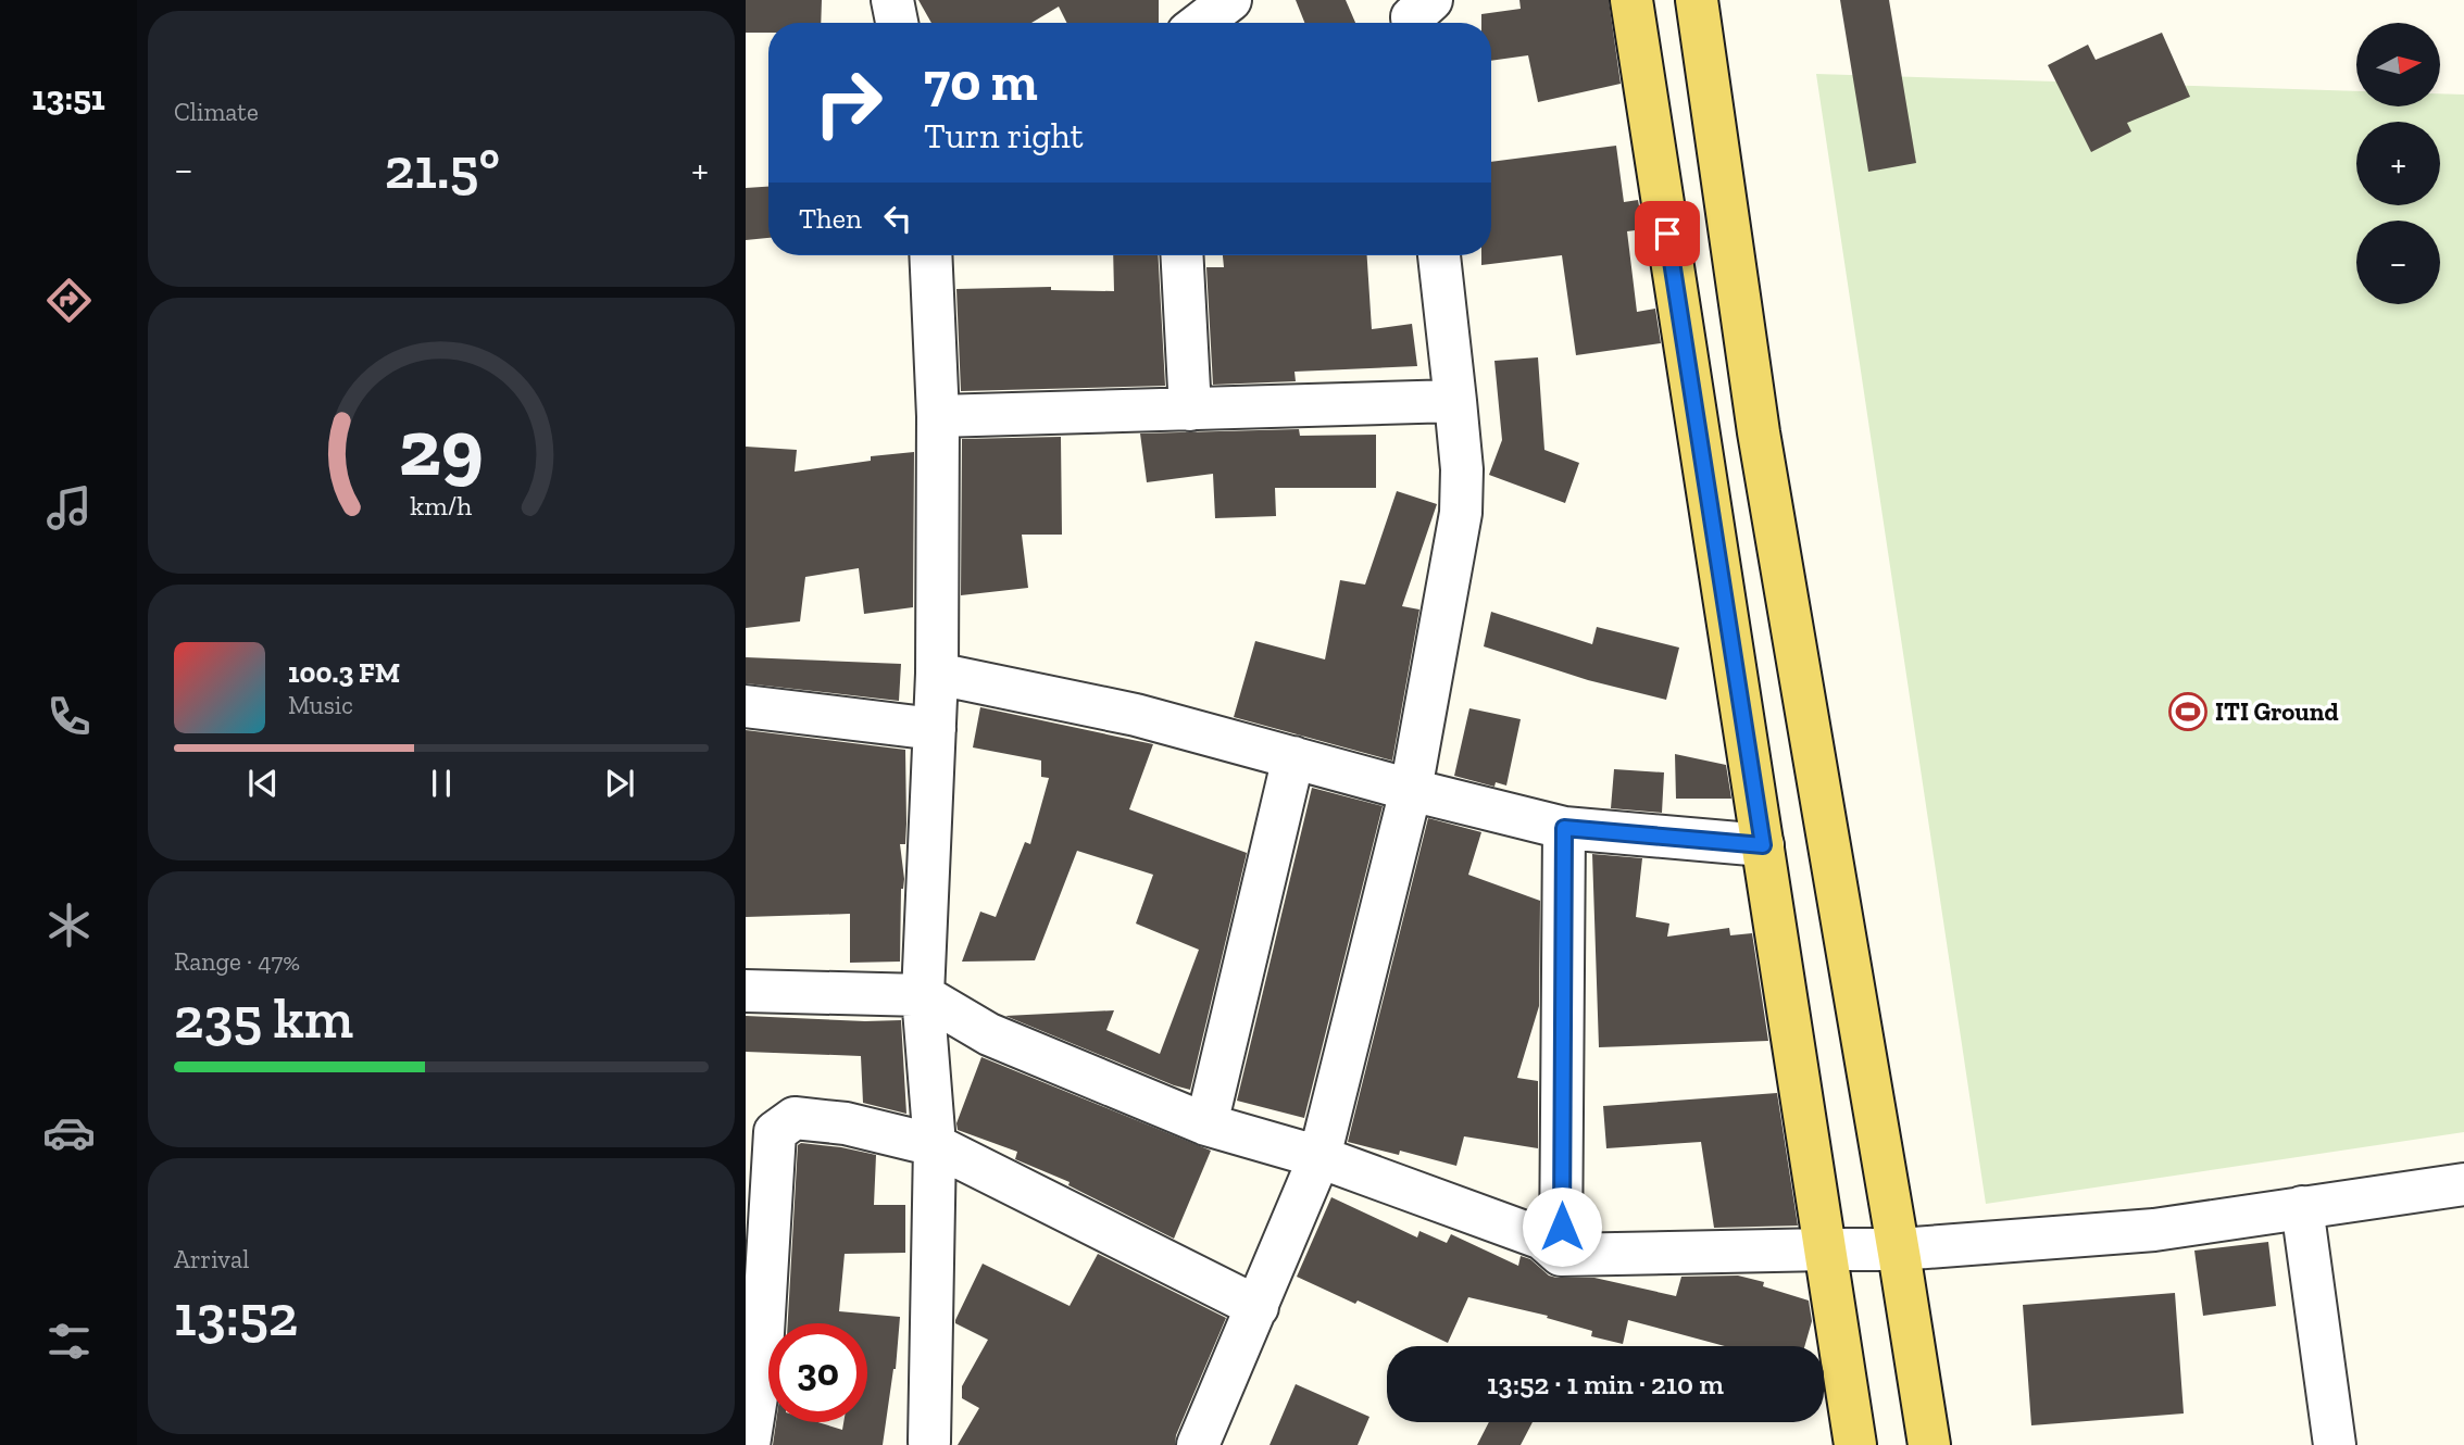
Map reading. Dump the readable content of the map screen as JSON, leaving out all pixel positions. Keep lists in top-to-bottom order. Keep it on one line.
{"places":{"sports":["ITI Ground"]},"north":"right","page":{"tabs":"13:51","tile":["Climate",["Range · 47%","235 km"],["Arrival","13:52"]],"map_buttons":["+","−"],"turn":["70 m","Turn right"],"heat":["−","21.5°","+"],"then":"Then","song":["100.3 FM","Music"],"limit":"30","trip":"13:52 · 1 min · 210 m","gauge":["29","km/h"]}}
